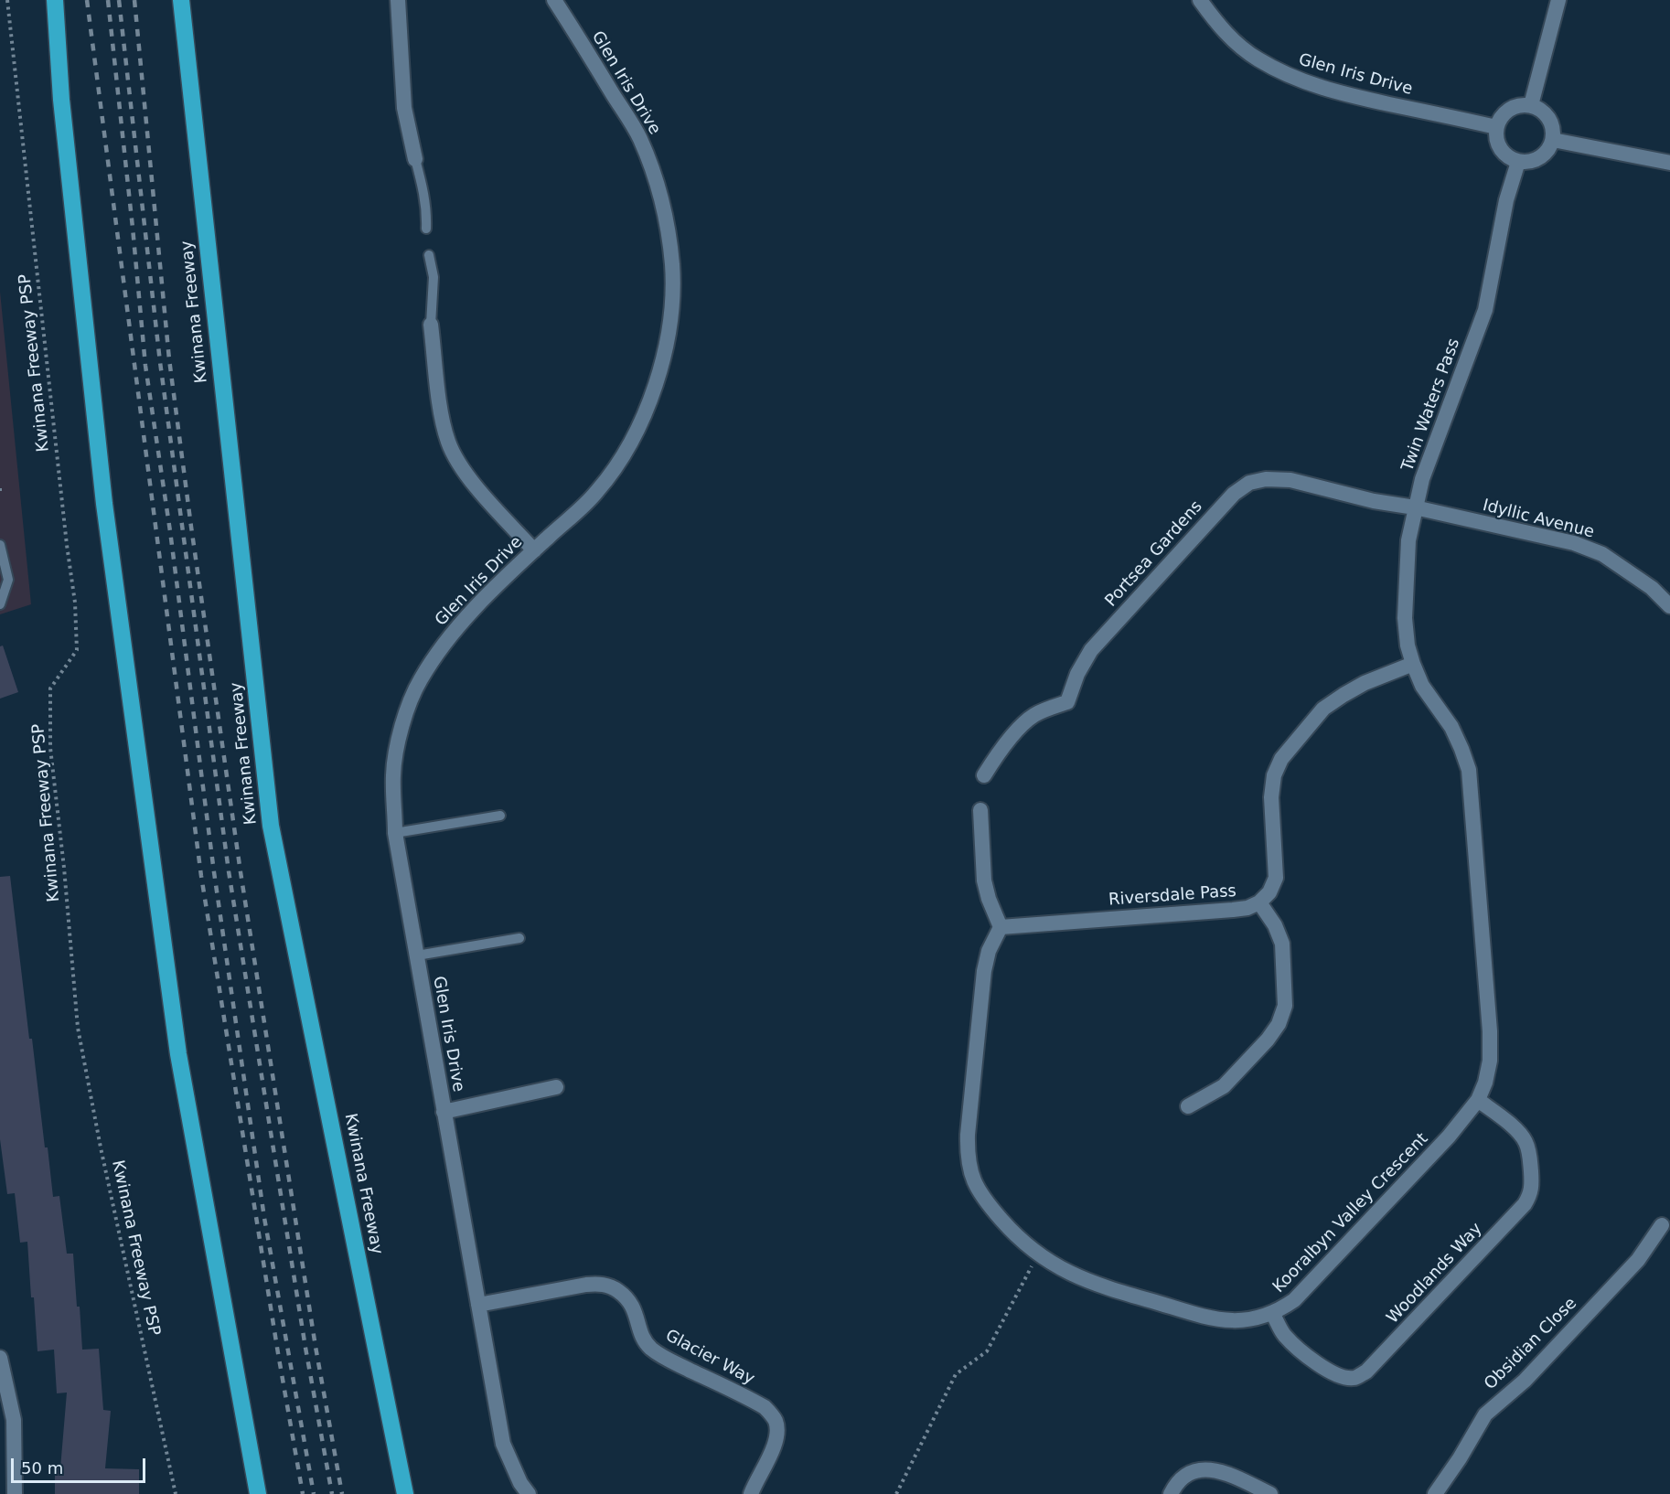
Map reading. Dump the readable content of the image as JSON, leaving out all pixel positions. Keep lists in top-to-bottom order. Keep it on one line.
{"streets":{"highway":["Kwinana Freeway"],"street":["Glen Iris Drive","Twin Waters Pass","Idyllic Avenue","Portsea Gardens","Riversdale Pass","Kooralbyn Valley Crescent","Woodlands Way","Obsidian Close","Glacier Way"],"path":["Kwinana Freeway PSP"]},"crossings":[["Glen Iris Drive","Twin Waters Pass"],["Glen Iris Drive","Glacier Way"],["Twin Waters Pass","Idyllic Avenue"],["Twin Waters Pass","Portsea Gardens"],["Twin Waters Pass","Riversdale Pass"],["Twin Waters Pass","Kooralbyn Valley Crescent"],["Idyllic Avenue","Portsea Gardens"],["Riversdale Pass","Kooralbyn Valley Crescent"],["Kooralbyn Valley Crescent","Woodlands Way"]],"scale_bar":"50 m"}
